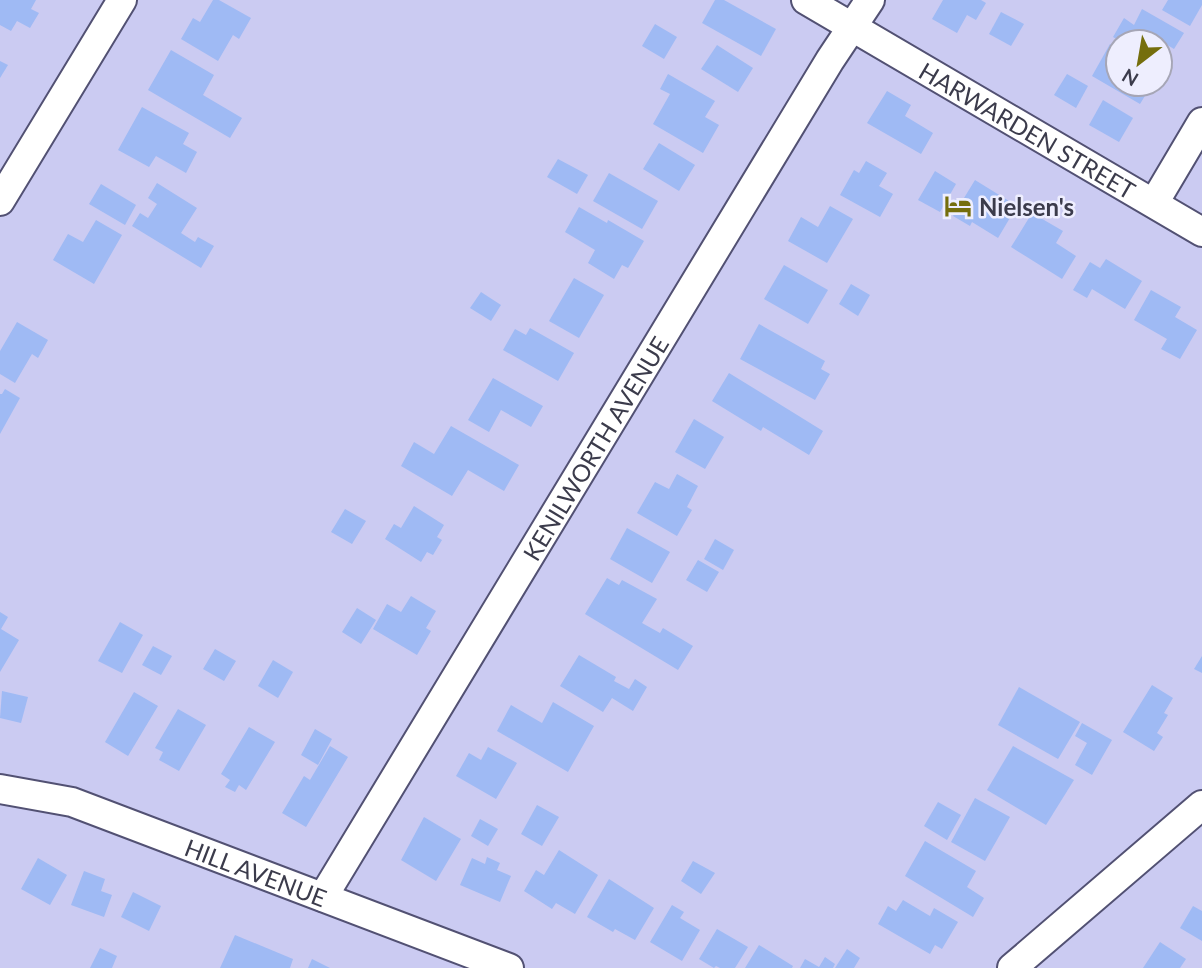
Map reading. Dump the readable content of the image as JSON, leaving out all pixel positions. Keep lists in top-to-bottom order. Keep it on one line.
{"streets":{"street":["HARWARDEN STREET","KENILWORTH AVENUE","HILL AVENUE"]},"crossings":[["HARWARDEN STREET","KENILWORTH AVENUE"],["KENILWORTH AVENUE","HILL AVENUE"]],"places":{"hotel":["Nielsen's"]},"north":"bottom left"}
